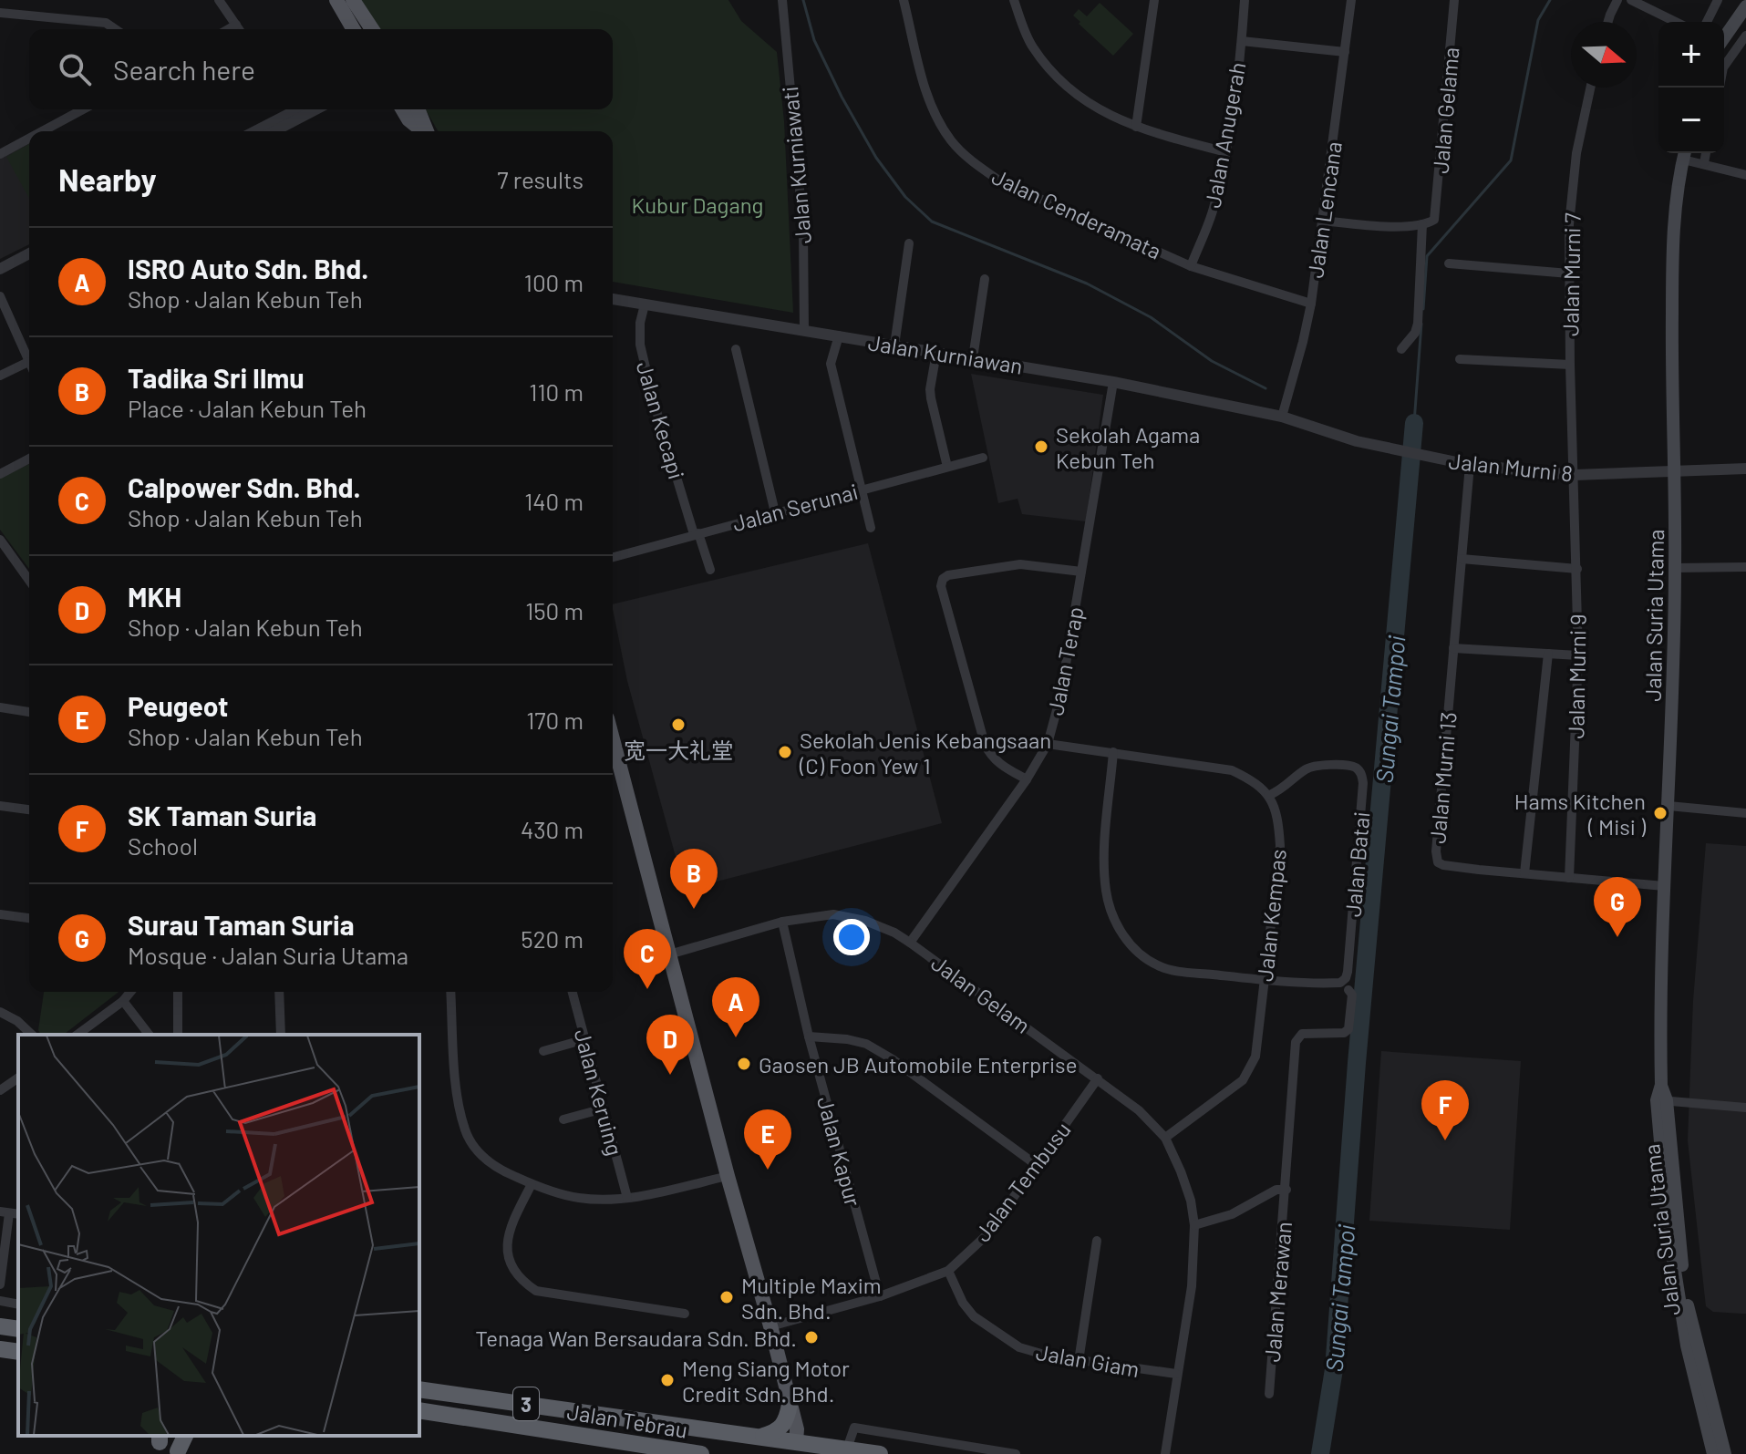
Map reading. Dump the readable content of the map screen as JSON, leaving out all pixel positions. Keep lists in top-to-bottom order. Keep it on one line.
{"streets":{"highway":["3","Jalan Tebrau"],"main road":["Jalan Suria Utama"],"street":["Jalan Gelama","Jalan Anugerah","Jalan Kurniawati","Jalan Lencana","Jalan Cenderamata","Jalan Murni 7","Jalan Kurniawan","Jalan Kecapi","Jalan Murni 8","Jalan Serunai","Jalan Terap","Jalan Murni 9","Jalan Murni 13","Jalan Batai","Jalan Kempas","Jalan Gelam","Jalan Keruing","Jalan Kapur","Jalan Tembusu","Jalan Merawan","Jalan Giam"]},"crossings":[["Jalan Anugerah","Jalan Cenderamata"],["Jalan Kurniawati","Jalan Kurniawan"],["Jalan Lencana","Jalan Cenderamata"],["Jalan Lencana","Jalan Kurniawan"],["Jalan Lencana","Jalan Murni 8"],["Jalan Murni 7","Jalan Murni 8"],["Jalan Murni 7","Jalan Murni 9"],["Jalan Kurniawan","Jalan Kecapi"],["Jalan Kurniawan","Jalan Murni 8"],["Jalan Kurniawan","Jalan Terap"],["Jalan Kecapi","Jalan Serunai"],["Jalan Murni 8","Jalan Suria Utama"],["Jalan Murni 8","Jalan Murni 9"],["Jalan Murni 8","Jalan Murni 13"],["Jalan Suria Utama","Jalan Murni 13"],["Jalan Terap","Jalan Gelam"],["Jalan Murni 9","Jalan Murni 13"],["Jalan Batai","Jalan Kempas"],["Jalan Kempas","Jalan Gelam"],["Jalan Gelam","Jalan Kapur"],["Jalan Gelam","Jalan Tembusu"],["Jalan Gelam","Jalan Merawan"],["Jalan Gelam","Jalan Giam"],["Jalan Kapur","Jalan Tembusu"],["Jalan Tembusu","Jalan Giam"]],"water":["Sungai Tampoi"],"parks":["Kubur Dagang"],"places":["Sekolah Agama Kebun Teh","宽一大礼堂","Sekolah Jenis Kebangsaan (C) Foon Yew 1","Hams Kitchen ( Misi )","Gaosen JB Automobile Enterprise","Multiple Maxim Sdn. Bhd.","Tenaga Wan Bersaudara Sdn. Bhd.","Meng Siang Motor Credit Sdn. Bhd."],"north":"right","page":{"map_buttons":["+","−"],"search":"Search here","heading":["Nearby","7 results"],"list":[{"mark":"A","name":"ISRO Auto Sdn. Bhd.","note":"Shop · Jalan Kebun Teh","value":"100 m"},{"mark":"B","name":"Tadika Sri Ilmu","note":"Place · Jalan Kebun Teh","value":"110 m"},{"mark":"C","name":"Calpower Sdn. Bhd.","note":"Shop · Jalan Kebun Teh","value":"140 m"},{"mark":"D","name":"MKH","note":"Shop · Jalan Kebun Teh","value":"150 m"},{"mark":"E","name":"Peugeot","note":"Shop · Jalan Kebun Teh","value":"170 m"},{"mark":"F","name":"SK Taman Suria","note":"School","value":"430 m"},{"mark":"G","name":"Surau Taman Suria","note":"Mosque · Jalan Suria Utama","value":"520 m"}],"pins":["B","G","C","A","D","F","E"]}}
